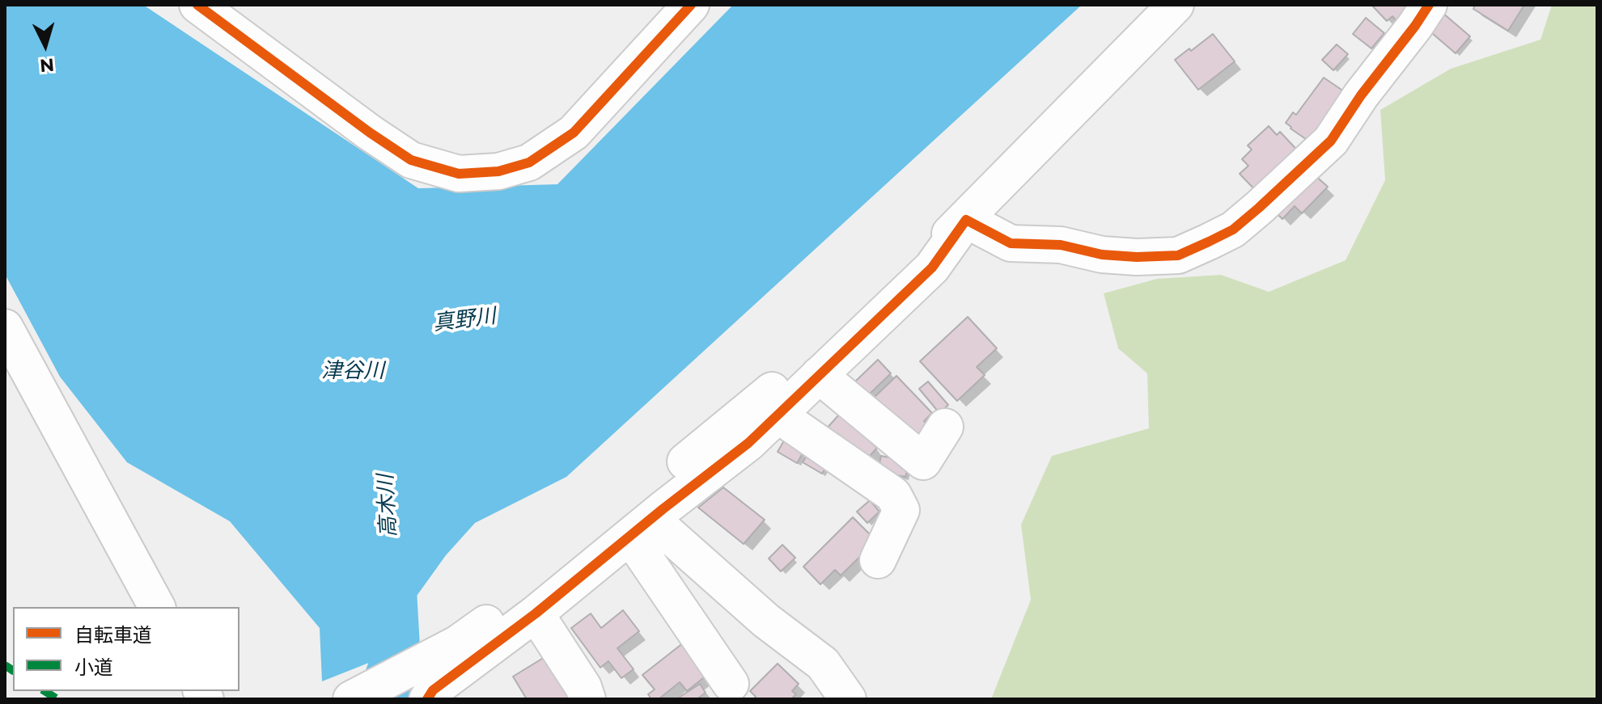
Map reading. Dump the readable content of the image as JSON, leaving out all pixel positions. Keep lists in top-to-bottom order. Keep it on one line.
{"water":["真野川","津谷川","高木川"],"legend":["自転車道","小道"],"north":"bottom"}
